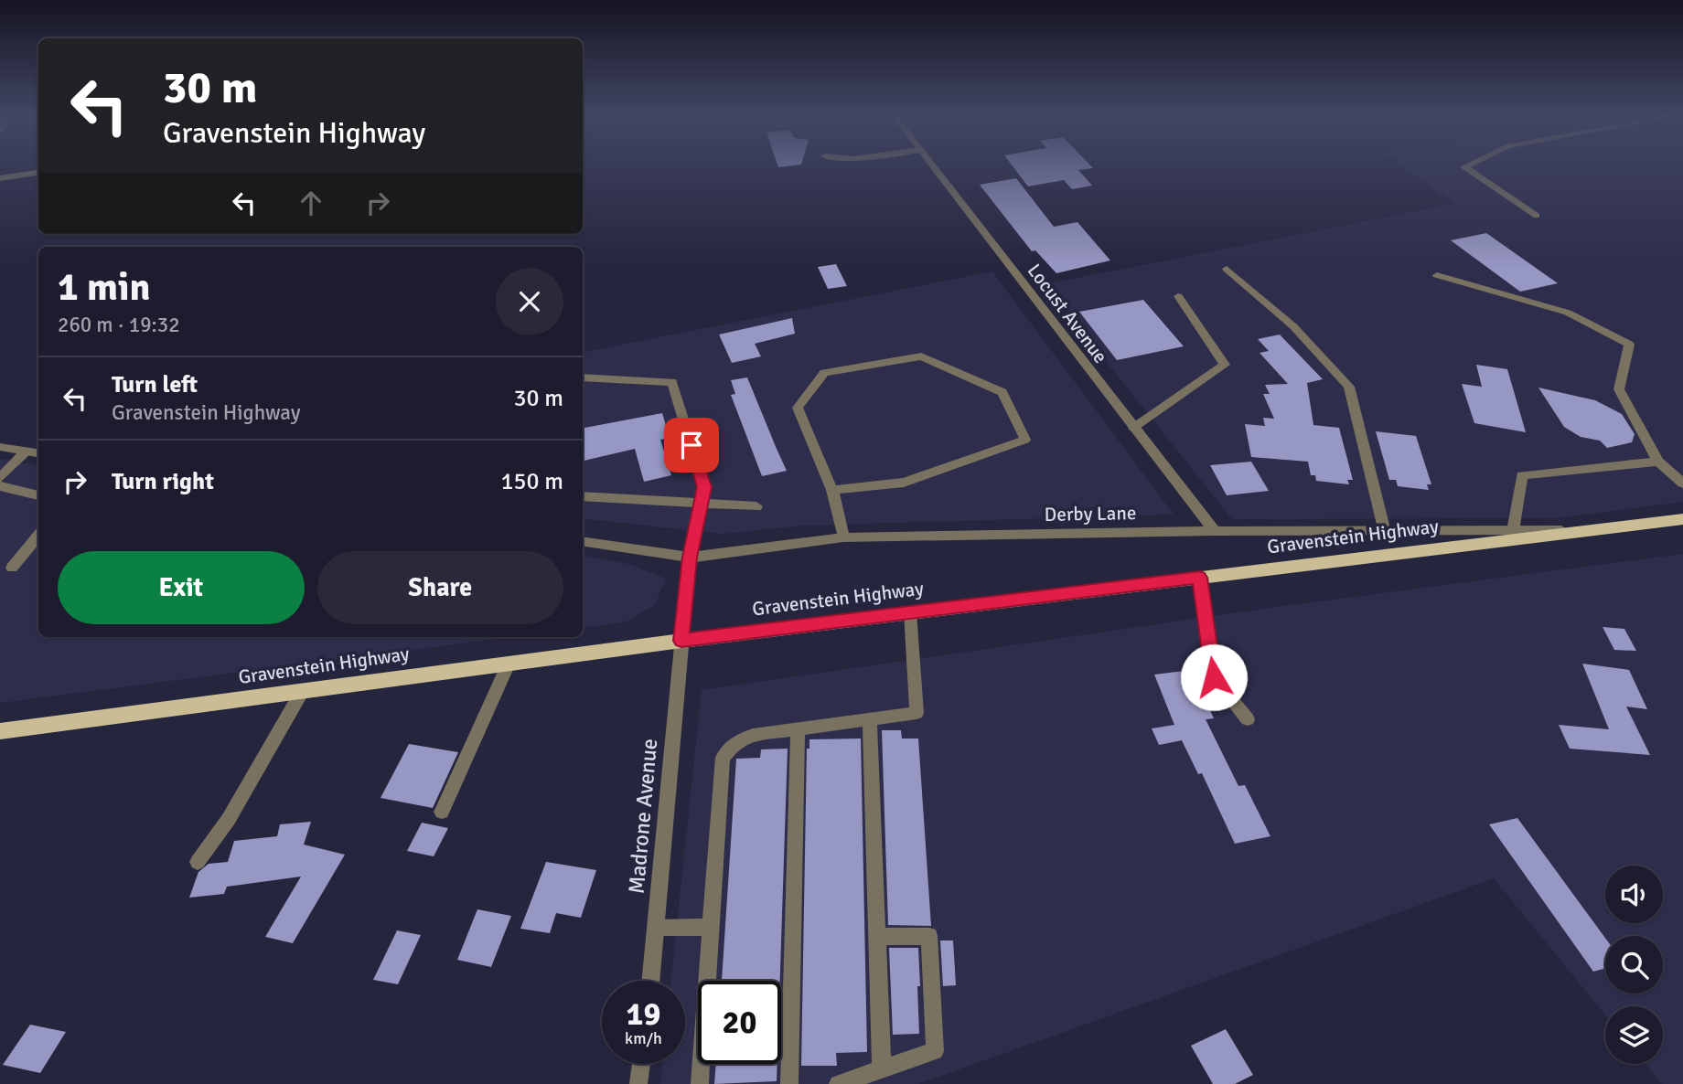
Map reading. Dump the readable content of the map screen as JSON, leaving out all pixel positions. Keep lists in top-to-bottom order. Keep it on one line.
{"streets":{"main road":["Gravenstein Highway"],"street":["Locust Avenue","Derby Lane","Madrone Avenue"]},"crossings":[["Locust Avenue","Derby Lane"],["Derby Lane","Gravenstein Highway"],["Derby Lane","Madrone Avenue"],["Gravenstein Highway","Madrone Avenue"]],"page":{"turn":["30 m","Gravenstein Highway"],"heading":["1 min","260 m · 19:32"],"list":[{"name":"Turn left","note":"Gravenstein Highway","value":"30 m"},{"name":"Turn right","value":"150 m"}],"buttons":["Exit","Share"],"speed":"19 km/h","limit":"20"}}
